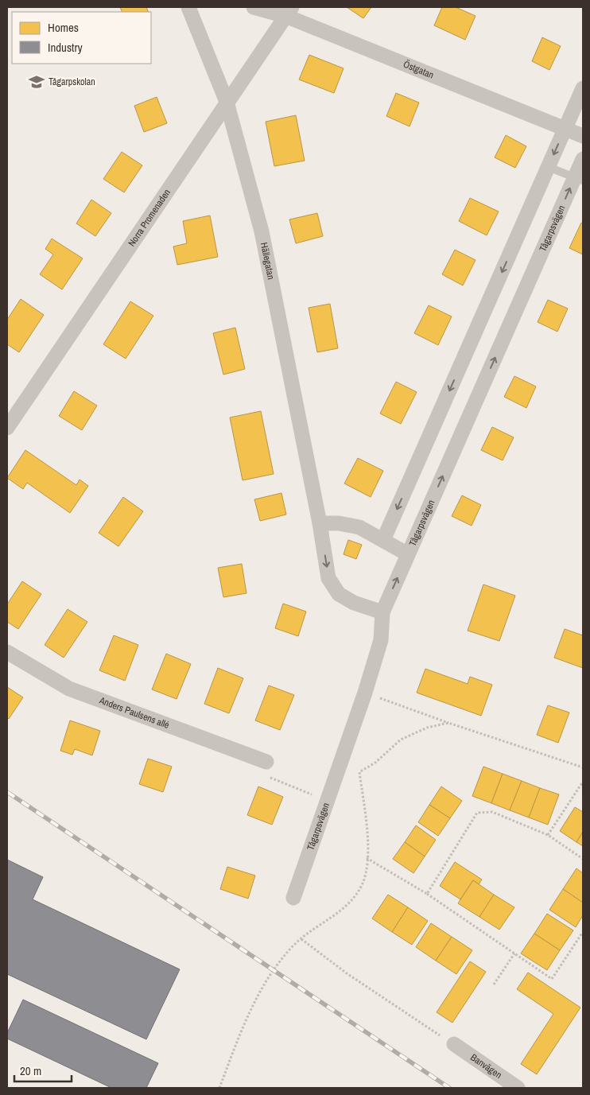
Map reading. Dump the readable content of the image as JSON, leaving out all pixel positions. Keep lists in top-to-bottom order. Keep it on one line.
{"streets":{"street":["Östgatan","Norra Promenaden","Tågarpsvägen","Hällegatan","Anders Paulsens allé","Banvägen"]},"crossings":[["Östgatan","Norra Promenaden"],["Norra Promenaden","Hällegatan"],["Tågarpsvägen","Hällegatan"]],"places":{"school or university":["Tågarpskolan"]},"legend":["Homes","Industry"],"scale_bar":"20 m"}
